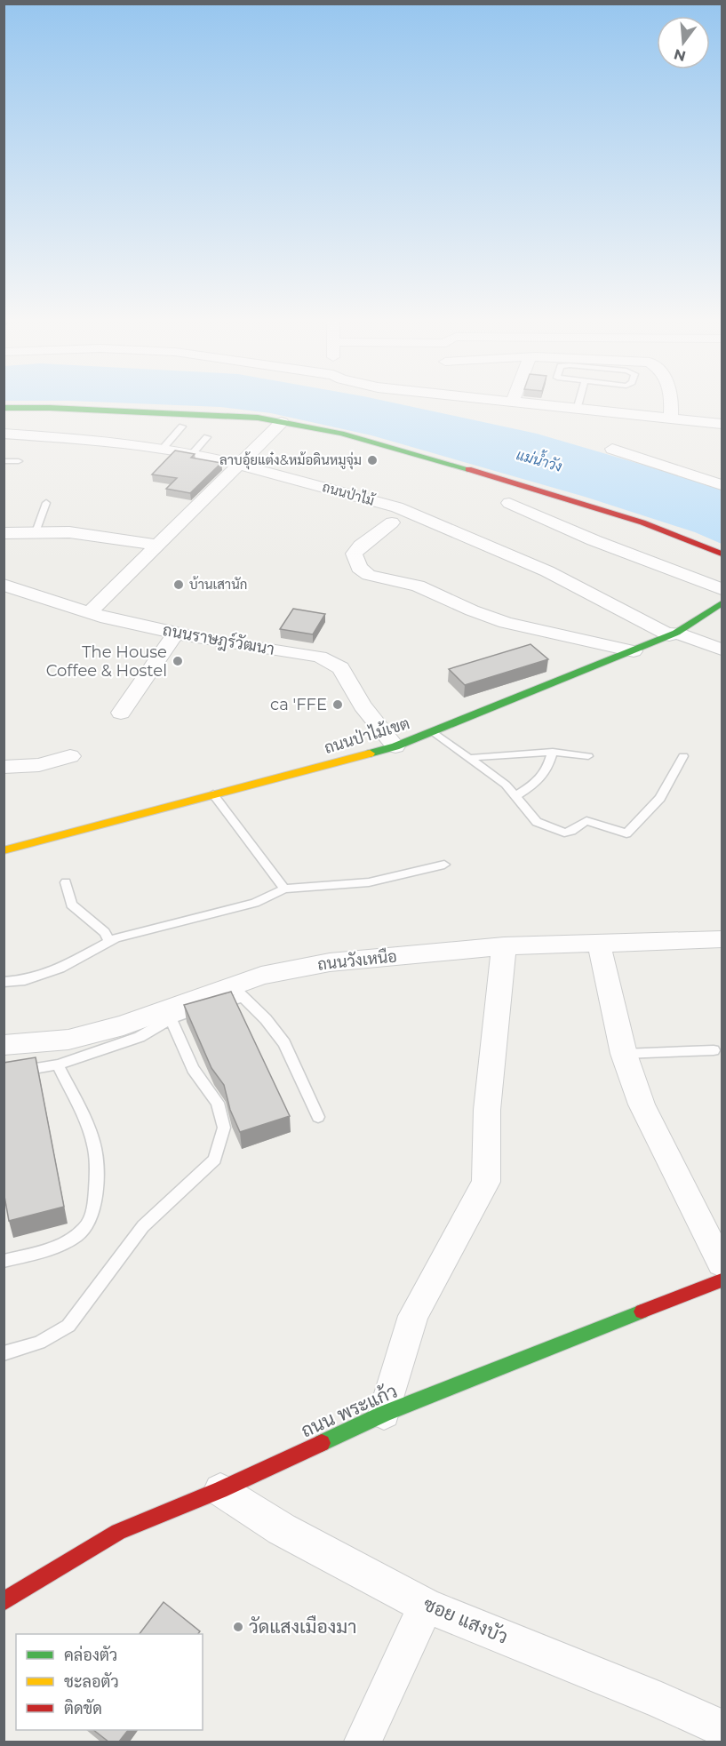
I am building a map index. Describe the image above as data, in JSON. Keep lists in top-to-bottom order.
{
  "streets": {
    "street": [
      "ถนนป่าไม้",
      "ถนนราษฎร์วัฒนา",
      "ถนนป่าไม้เขต",
      "ถนนวังเหนือ",
      "ถนน พระแก้ว",
      "ซอย แสงบัว"
    ]
  },
  "crossings": [
    ["ถนนป่าไม้", "ถนนป่าไม้เขต"],
    ["ถนนราษฎร์วัฒนา", "ถนนป่าไม้เขต"],
    ["ถนน พระแก้ว", "ซอย แสงบัว"]
  ],
  "water": ["แม่น้ำวัง"],
  "places": [
    "ลาบอุ้ยแต๋ง&หม้อดินหมูจุ่ม",
    "บ้านเสานัก",
    "The House Coffee & Hostel",
    "ca 'FFE",
    "วัดแสงเมืองมา"
  ],
  "legend": ["คล่องตัว", "ชะลอตัว", "ติดขัด"],
  "north": "bottom"
}
